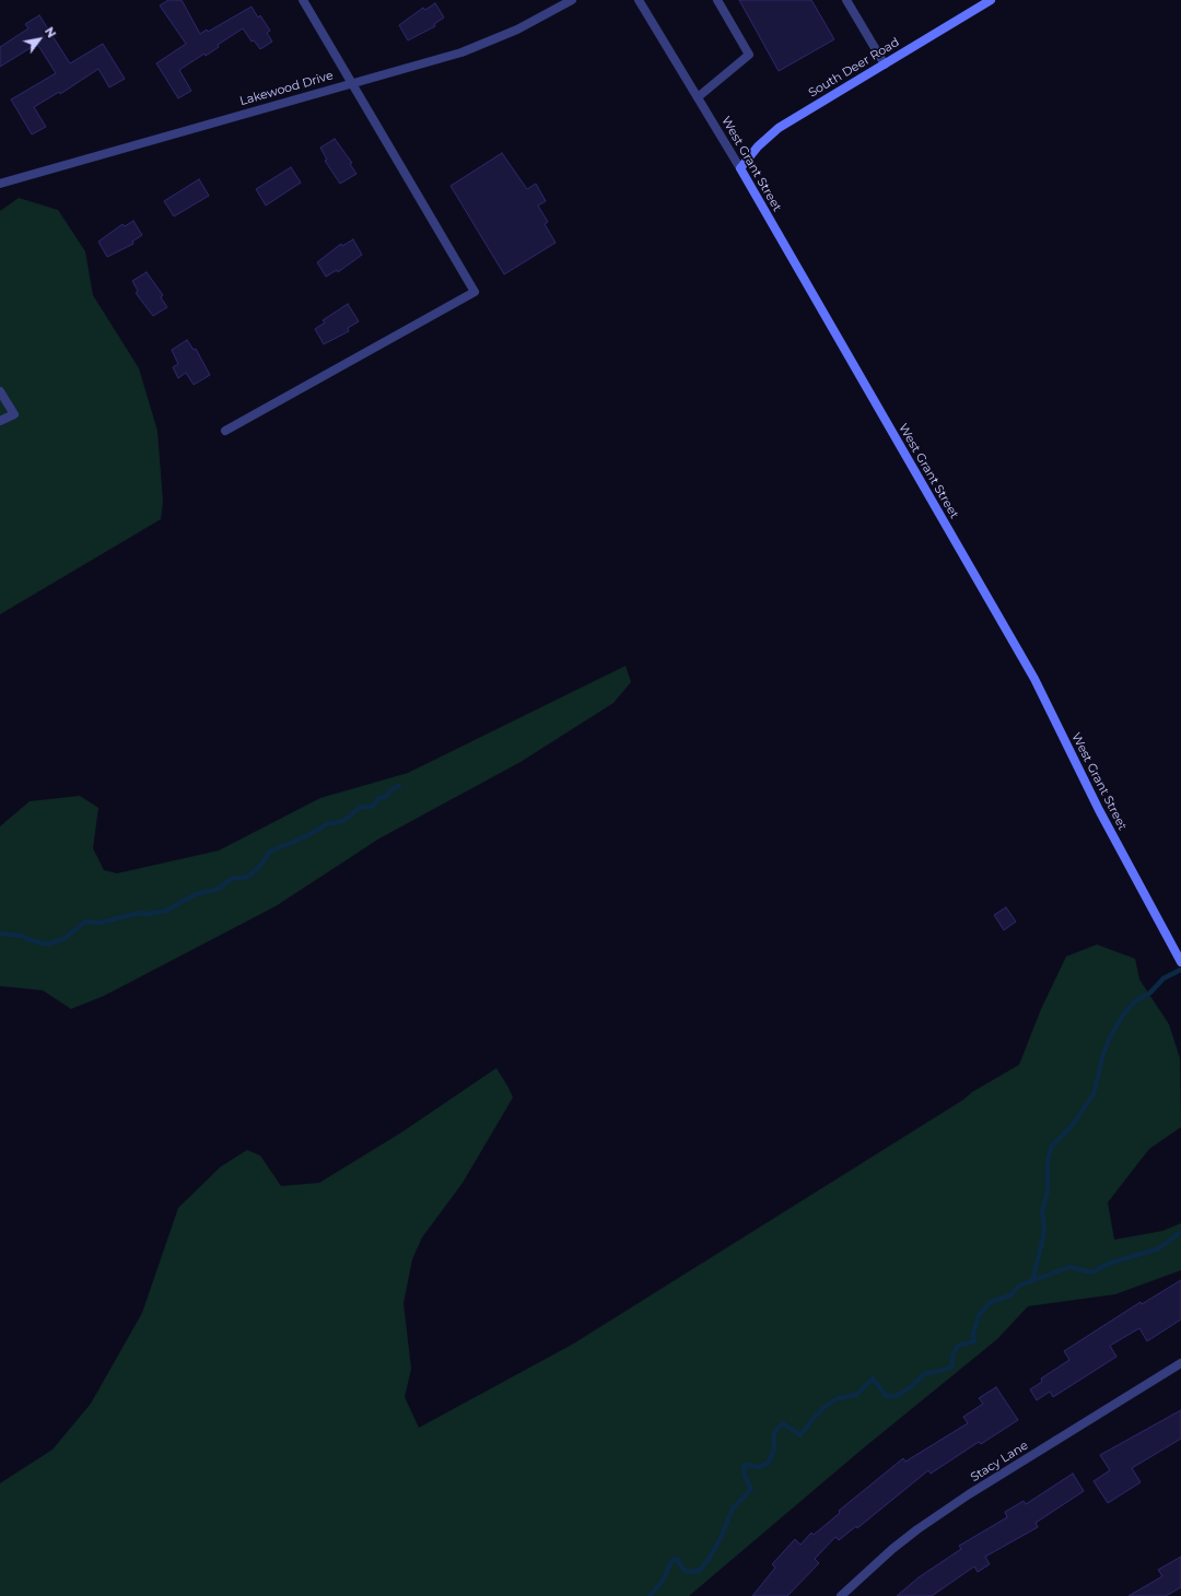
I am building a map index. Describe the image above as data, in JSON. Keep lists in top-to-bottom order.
{
  "streets": {
    "main road": ["South Deer Road", "West Grant Street"],
    "street": ["Lakewood Drive", "Stacy Lane"]
  },
  "crossings": [
    ["South Deer Road", "West Grant Street"]
  ],
  "north": "top right"
}
